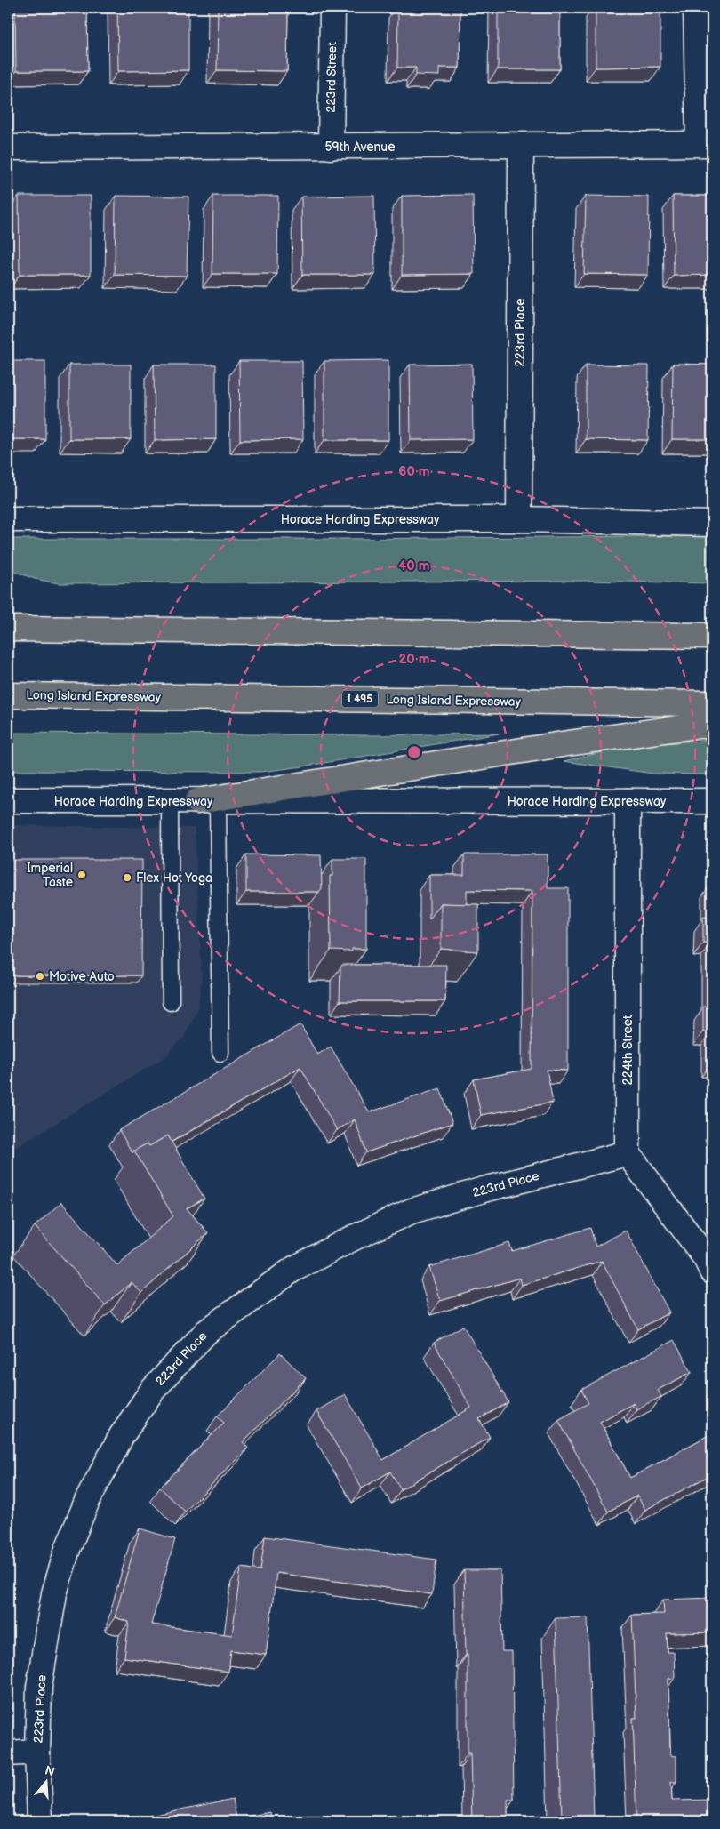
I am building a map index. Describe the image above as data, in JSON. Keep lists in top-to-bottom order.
{
  "streets": {
    "highway": ["Long Island Expressway", "I 495"],
    "street": [
      "223rd Street",
      "59th Avenue",
      "223rd Place",
      "Horace Harding Expressway",
      "224th Street"
    ]
  },
  "crossings": [
    ["223rd Street", "59th Avenue"],
    ["59th Avenue", "223rd Place"],
    ["223rd Place", "Horace Harding Expressway"],
    ["223rd Place", "224th Street"],
    ["Horace Harding Expressway", "224th Street"]
  ],
  "places": ["Imperial Taste", "Flex Hot Yoga", "Motive Auto"],
  "north": "top",
  "rings": ["60 m", "40 m", "20 m"]
}
